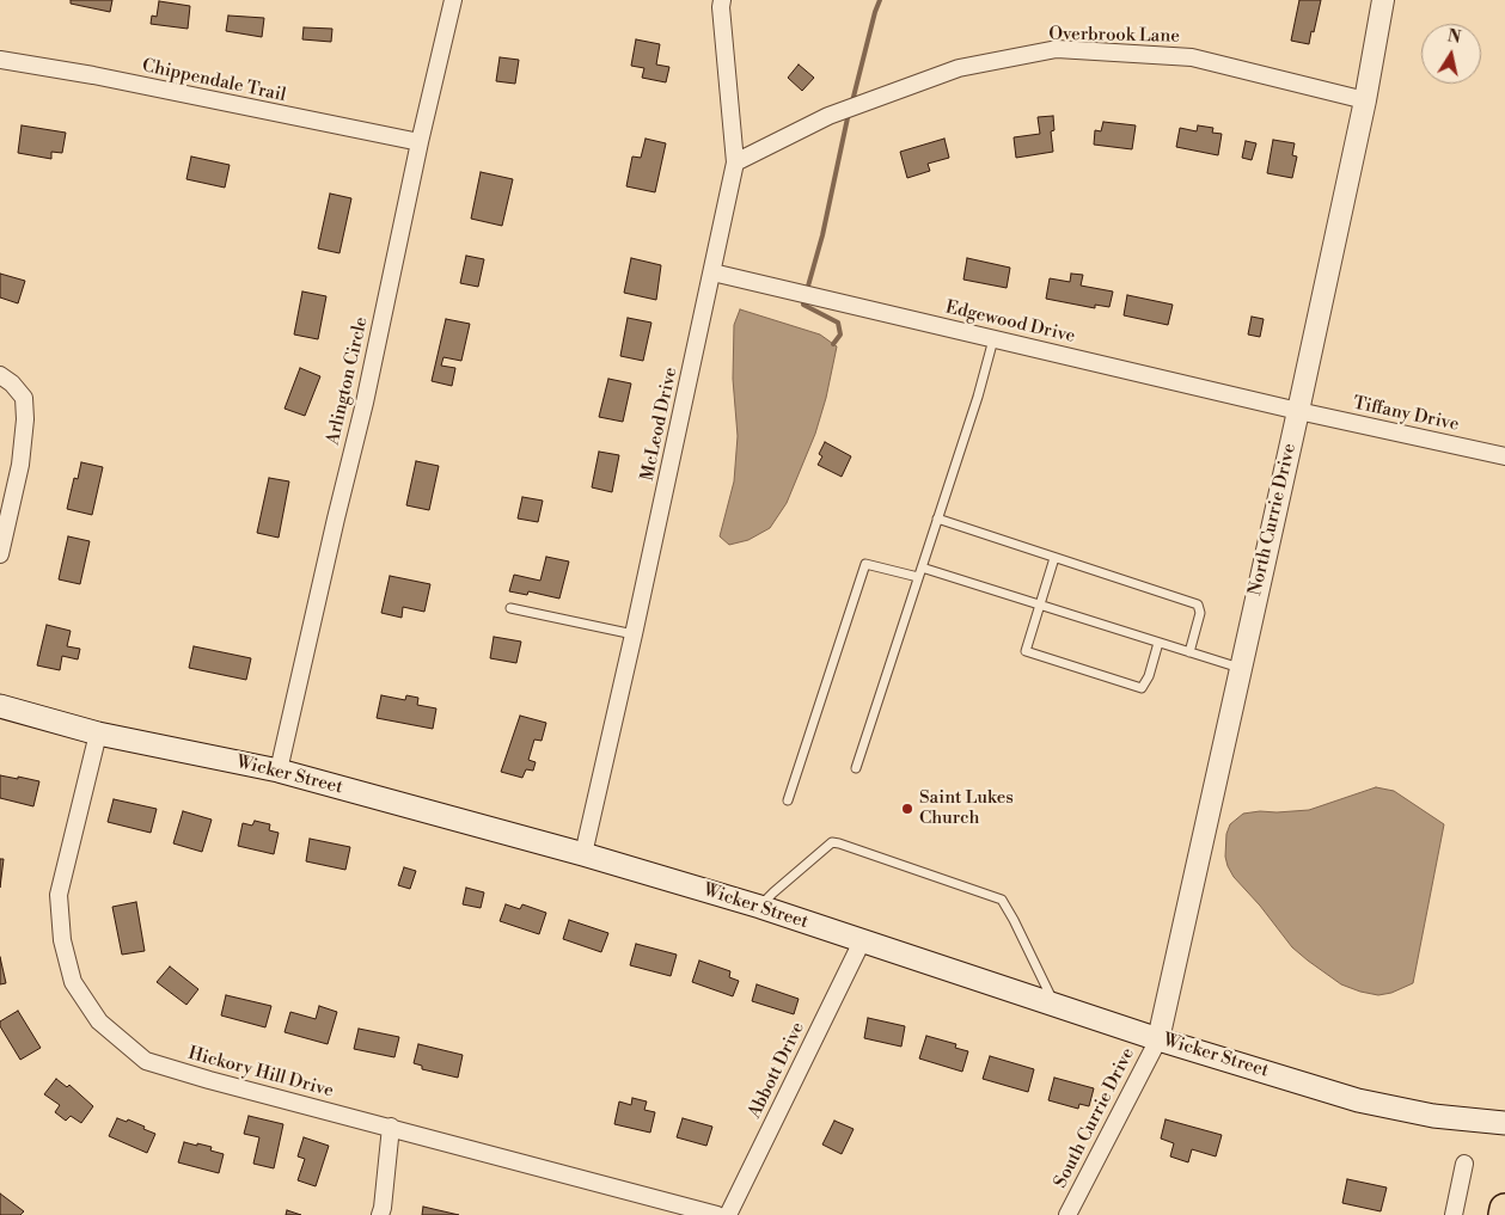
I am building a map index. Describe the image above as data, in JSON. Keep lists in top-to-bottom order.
{
  "streets": {
    "main road": ["Wicker Street"],
    "street": [
      "Overbrook Lane",
      "Chippendale Trail",
      "Edgewood Drive",
      "Arlington Circle",
      "Tiffany Drive",
      "McLeod Drive",
      "North Currie Drive",
      "Abbott Drive",
      "Hickory Hill Drive",
      "South Currie Drive"
    ]
  },
  "crossings": [
    ["Overbrook Lane", "McLeod Drive"],
    ["Overbrook Lane", "North Currie Drive"],
    ["Chippendale Trail", "Arlington Circle"],
    ["Edgewood Drive", "Tiffany Drive"],
    ["Edgewood Drive", "McLeod Drive"],
    ["Edgewood Drive", "North Currie Drive"],
    ["Arlington Circle", "Wicker Street"],
    ["Tiffany Drive", "North Currie Drive"],
    ["McLeod Drive", "Wicker Street"],
    ["North Currie Drive", "Wicker Street"],
    ["North Currie Drive", "South Currie Drive"],
    ["Wicker Street", "Abbott Drive"],
    ["Wicker Street", "Hickory Hill Drive"],
    ["Wicker Street", "South Currie Drive"]
  ],
  "places": ["Saint Lukes Church"],
  "north": "top"
}
